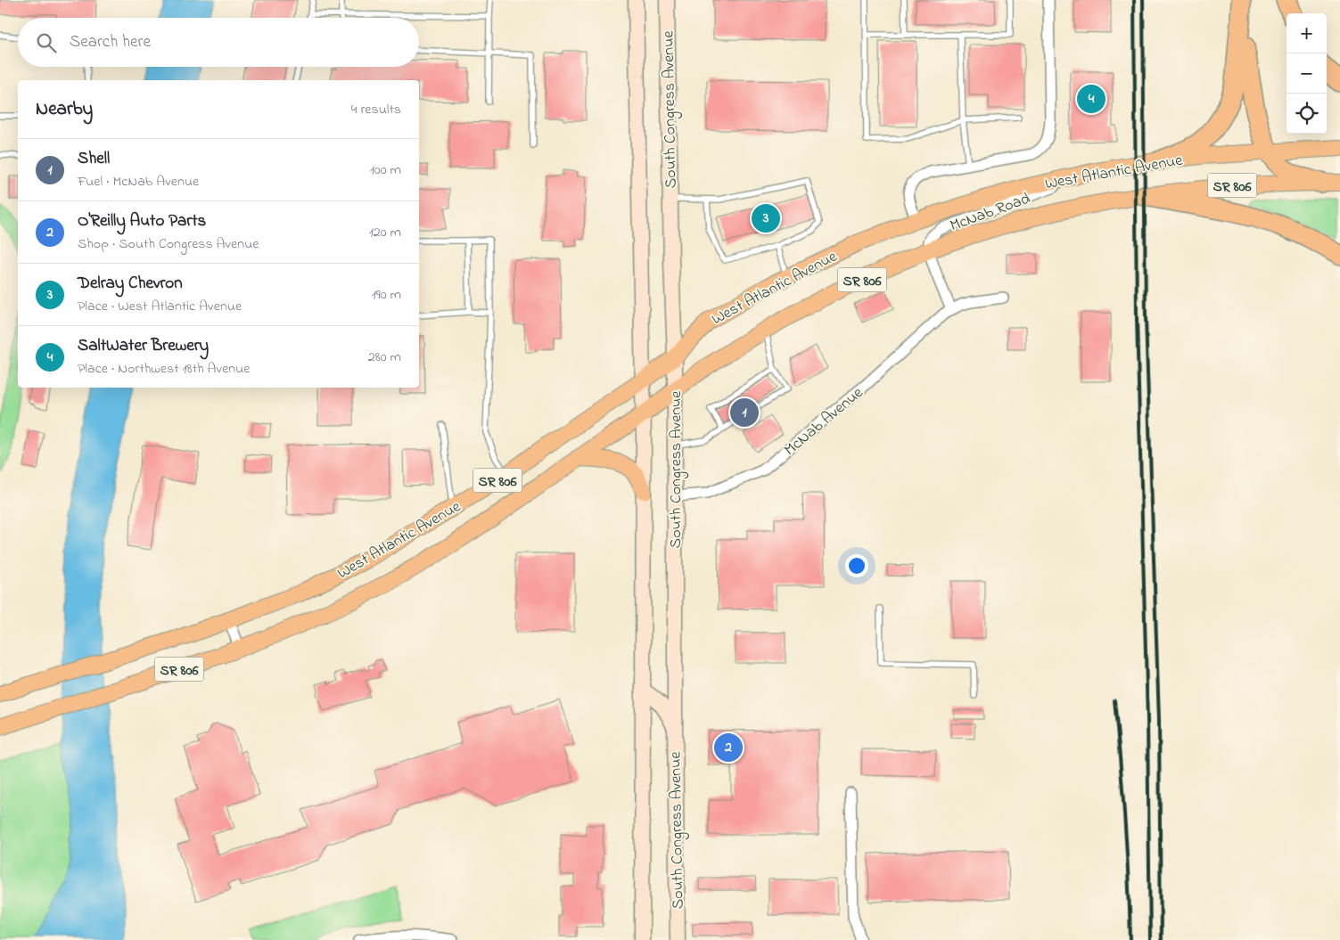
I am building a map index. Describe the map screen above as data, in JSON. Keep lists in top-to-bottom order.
{
  "streets": {
    "main road": ["South Congress Avenue", "West Atlantic Avenue", "SR 806"],
    "street": ["McNab Road", "McNab Avenue"]
  },
  "crossings": [
    ["South Congress Avenue", "West Atlantic Avenue"],
    ["South Congress Avenue", "McNab Avenue"],
    ["West Atlantic Avenue", "McNab Road"]
  ],
  "page": {
    "map_buttons": ["+", "−"],
    "search": "Search here",
    "heading": ["Nearby", "4 results"],
    "pins": [
      "4",
      "3",
      "1",
      "2"
    ],
    "list": [
      {
        "mark": "1",
        "name": "Shell",
        "note": "Fuel · McNab Avenue",
        "value": "100 m"
      },
      {
        "mark": "2",
        "name": "O'Reilly Auto Parts",
        "note": "Shop · South Congress Avenue",
        "value": "120 m"
      },
      {
        "mark": "3",
        "name": "Delray Chevron",
        "note": "Place · West Atlantic Avenue",
        "value": "190 m"
      },
      {
        "mark": "4",
        "name": "SaltWater Brewery",
        "note": "Place · Northwest 18th Avenue",
        "value": "280 m"
      }
    ]
  }
}
